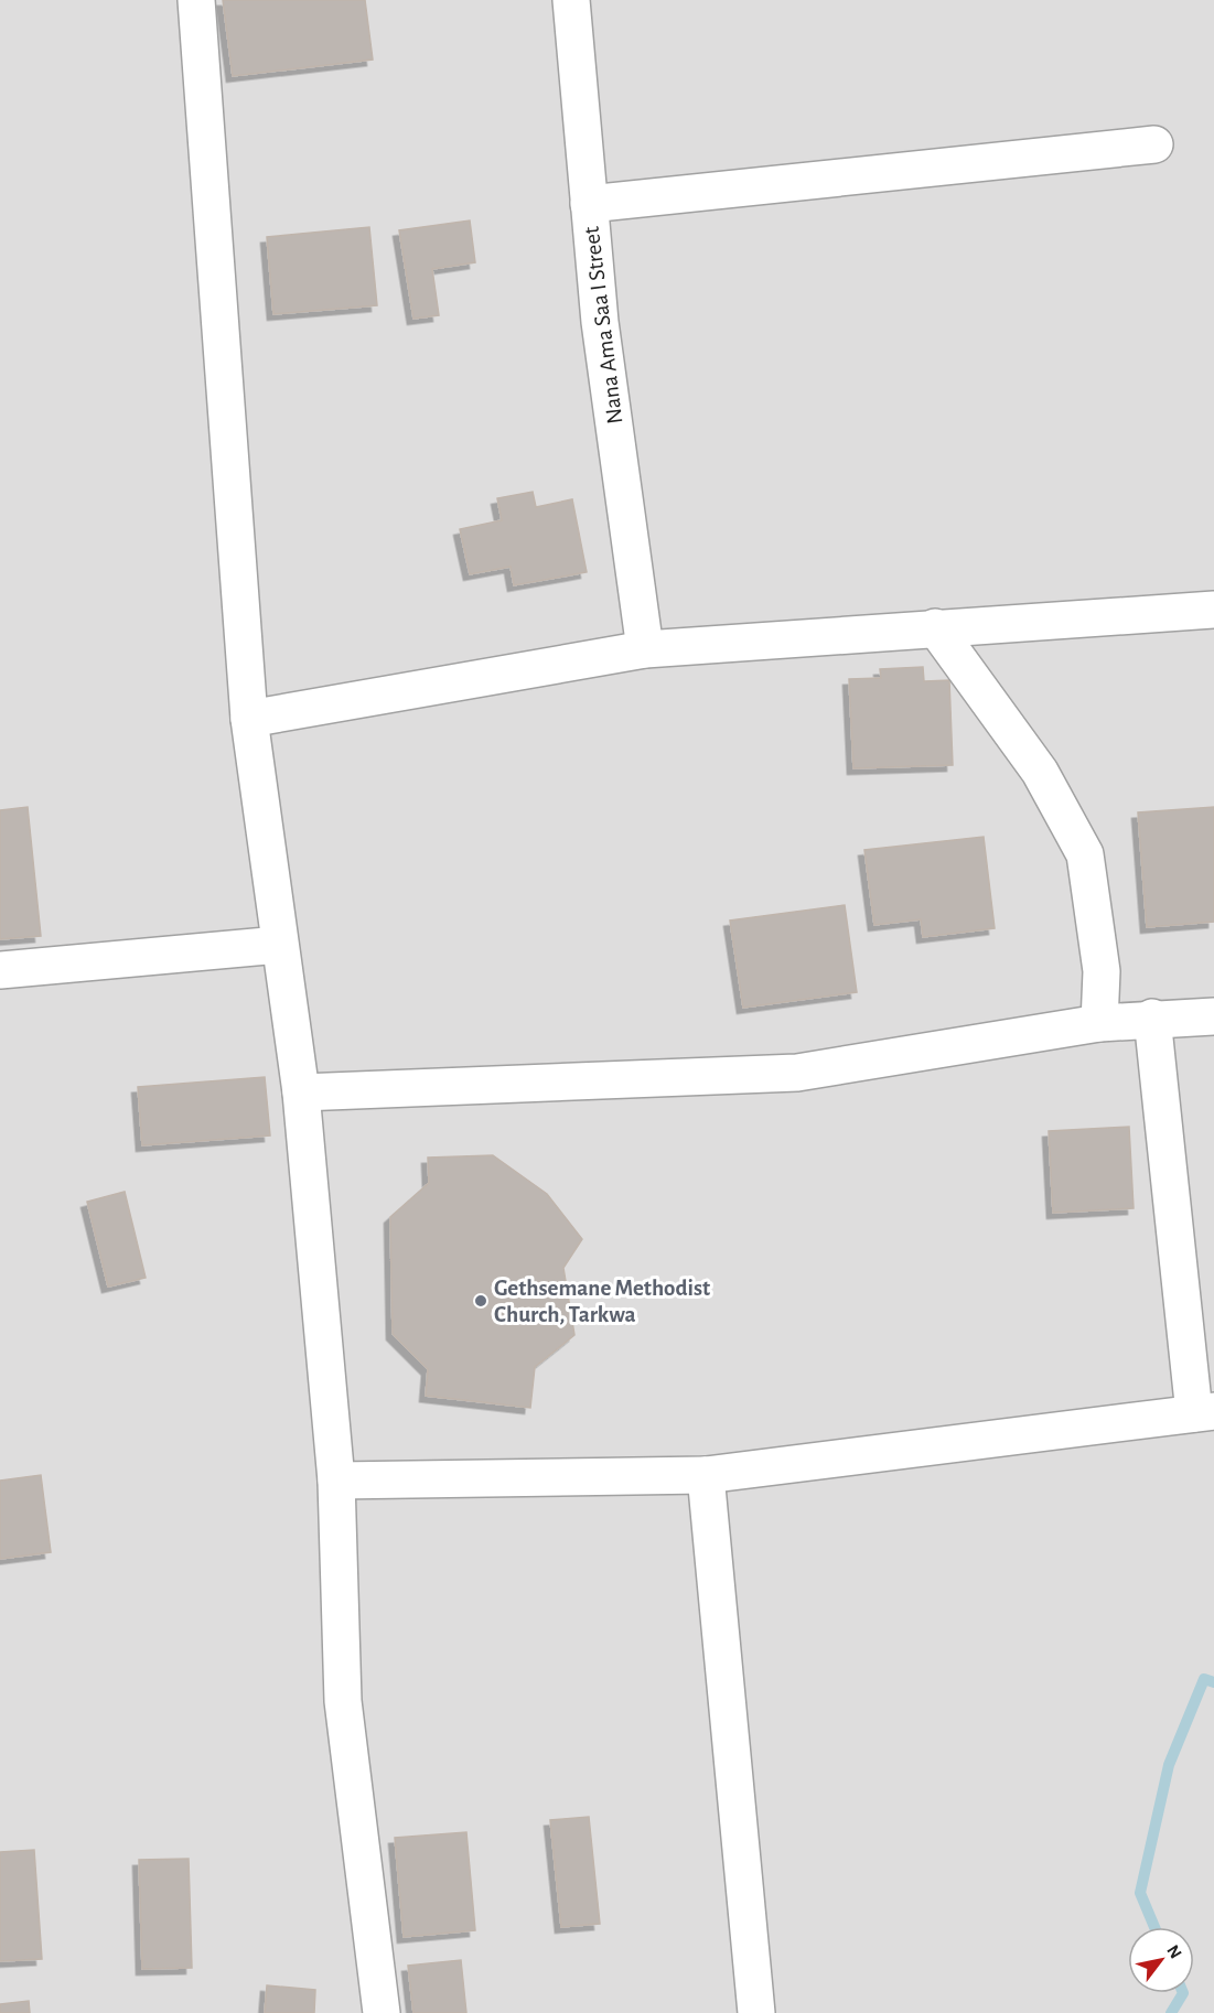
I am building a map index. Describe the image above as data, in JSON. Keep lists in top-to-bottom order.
{
  "streets": {
    "street": ["Nana Ama Saa I Street"]
  },
  "places": ["Gethsemane Methodist Church, Tarkwa"],
  "north": "top right"
}
